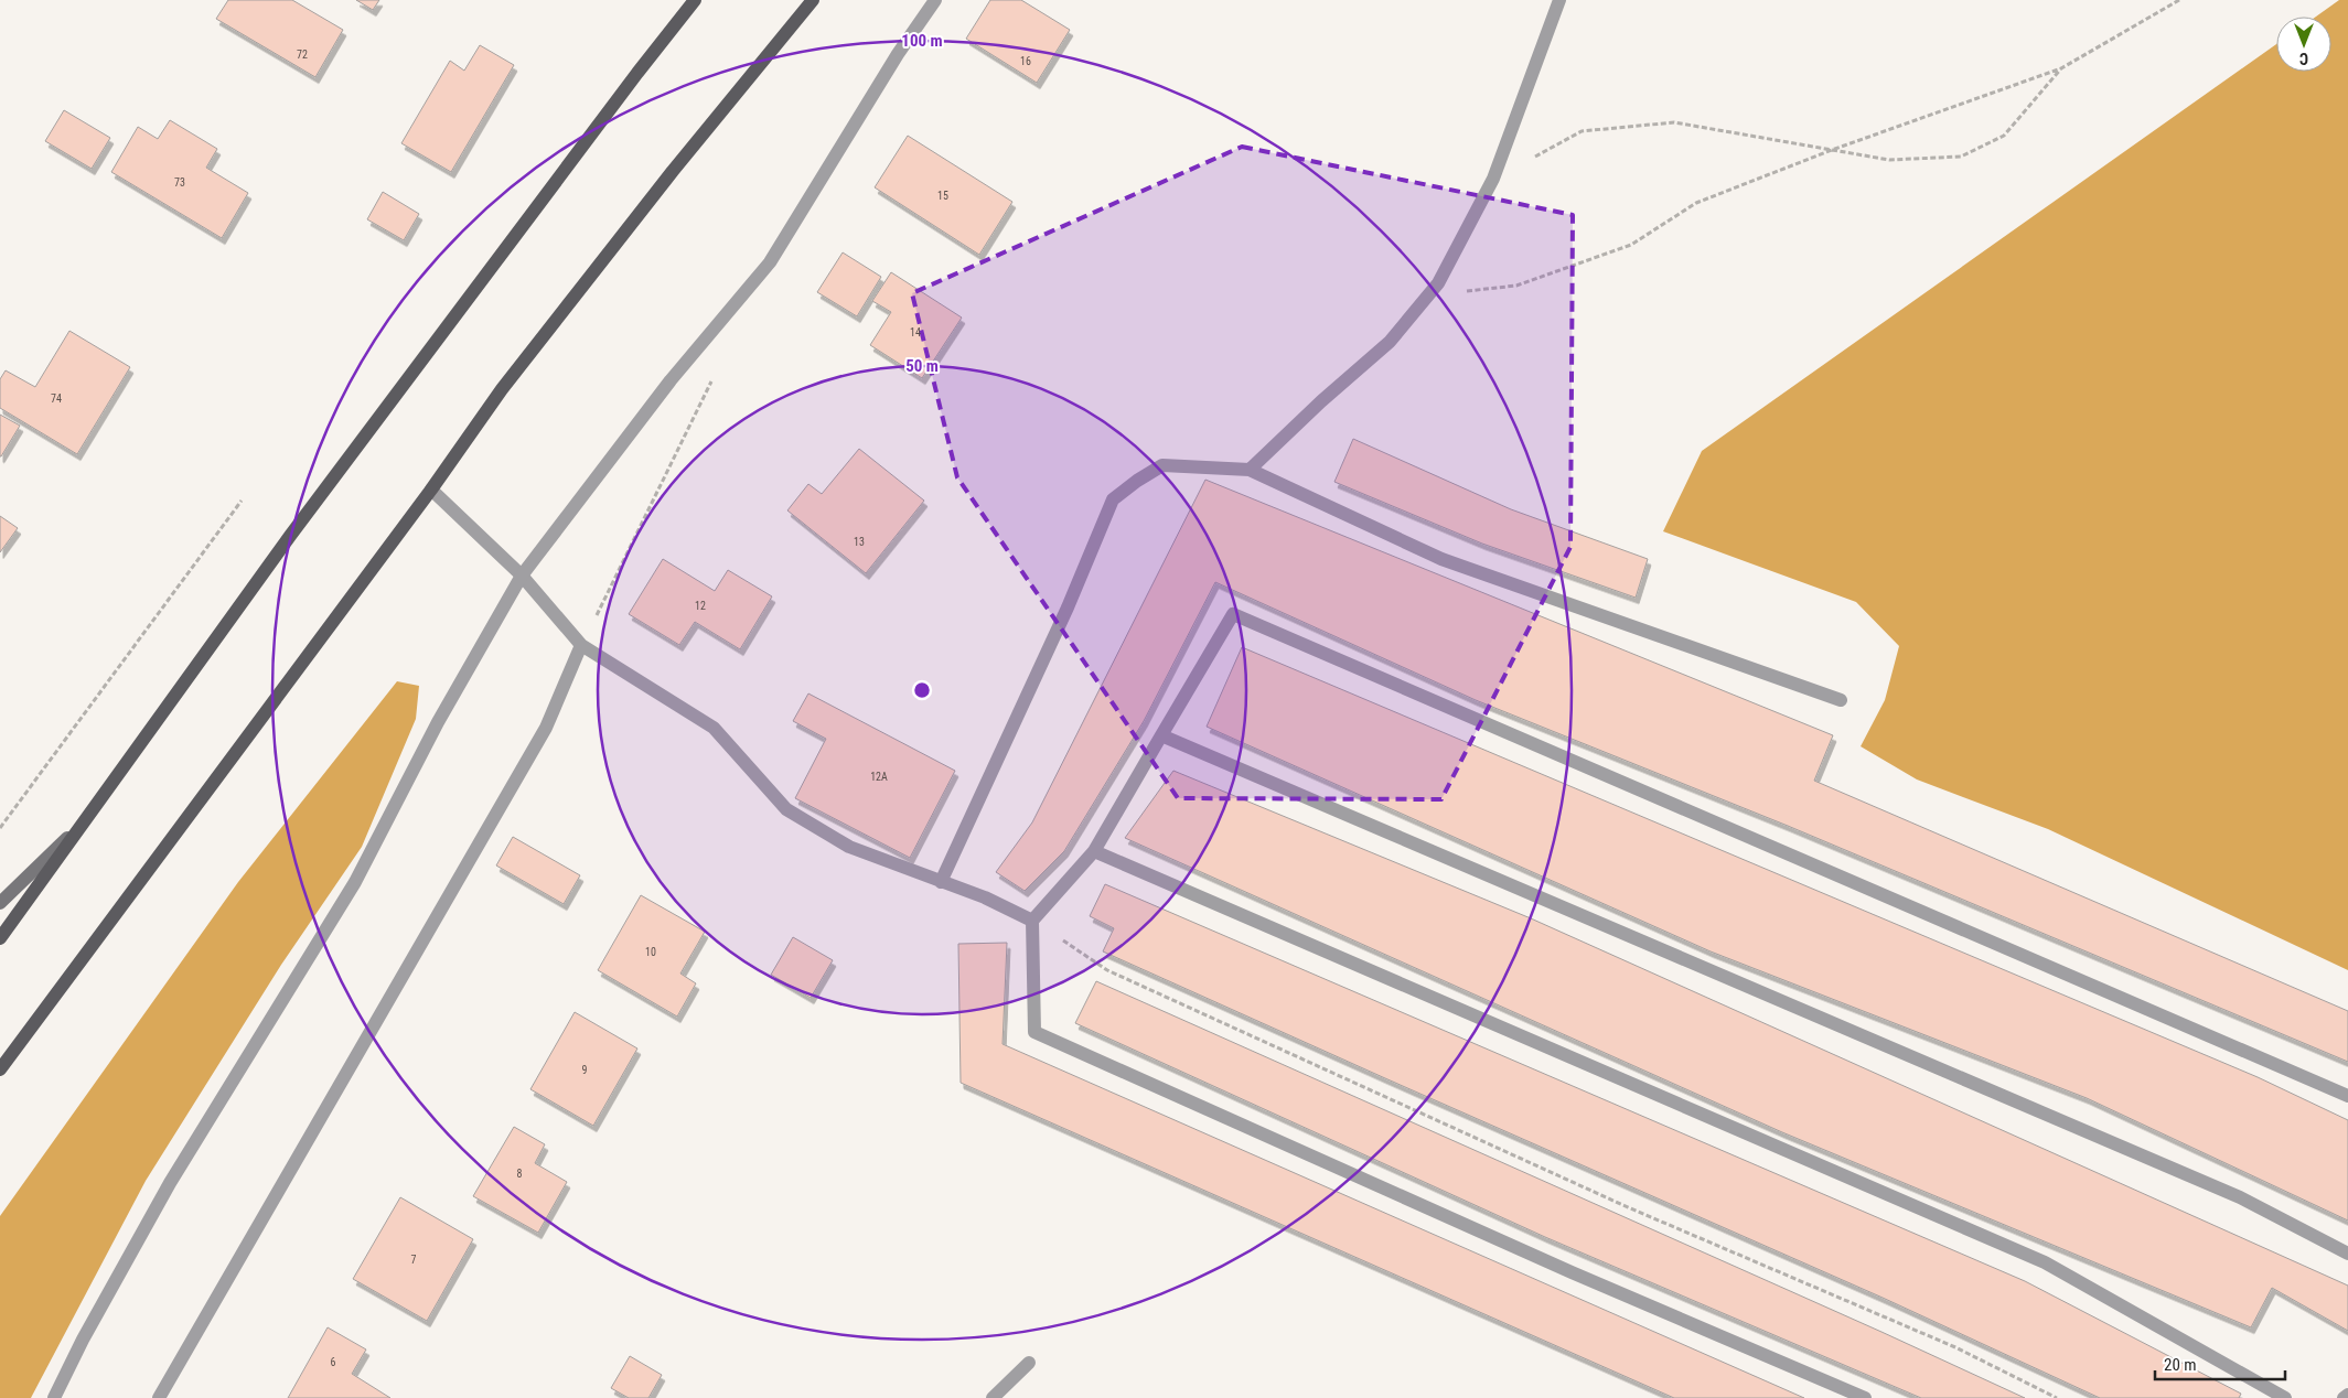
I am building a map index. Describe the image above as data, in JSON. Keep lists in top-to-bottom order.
{
  "house_numbers": [
    "72",
    "16",
    "73",
    "15",
    "14",
    "74",
    "13",
    "12",
    "12А",
    "10",
    "9",
    "8",
    "7",
    "6"
  ],
  "scale_bar": "20 m",
  "north": "bottom",
  "rings": ["100 m", "50 m"]
}
